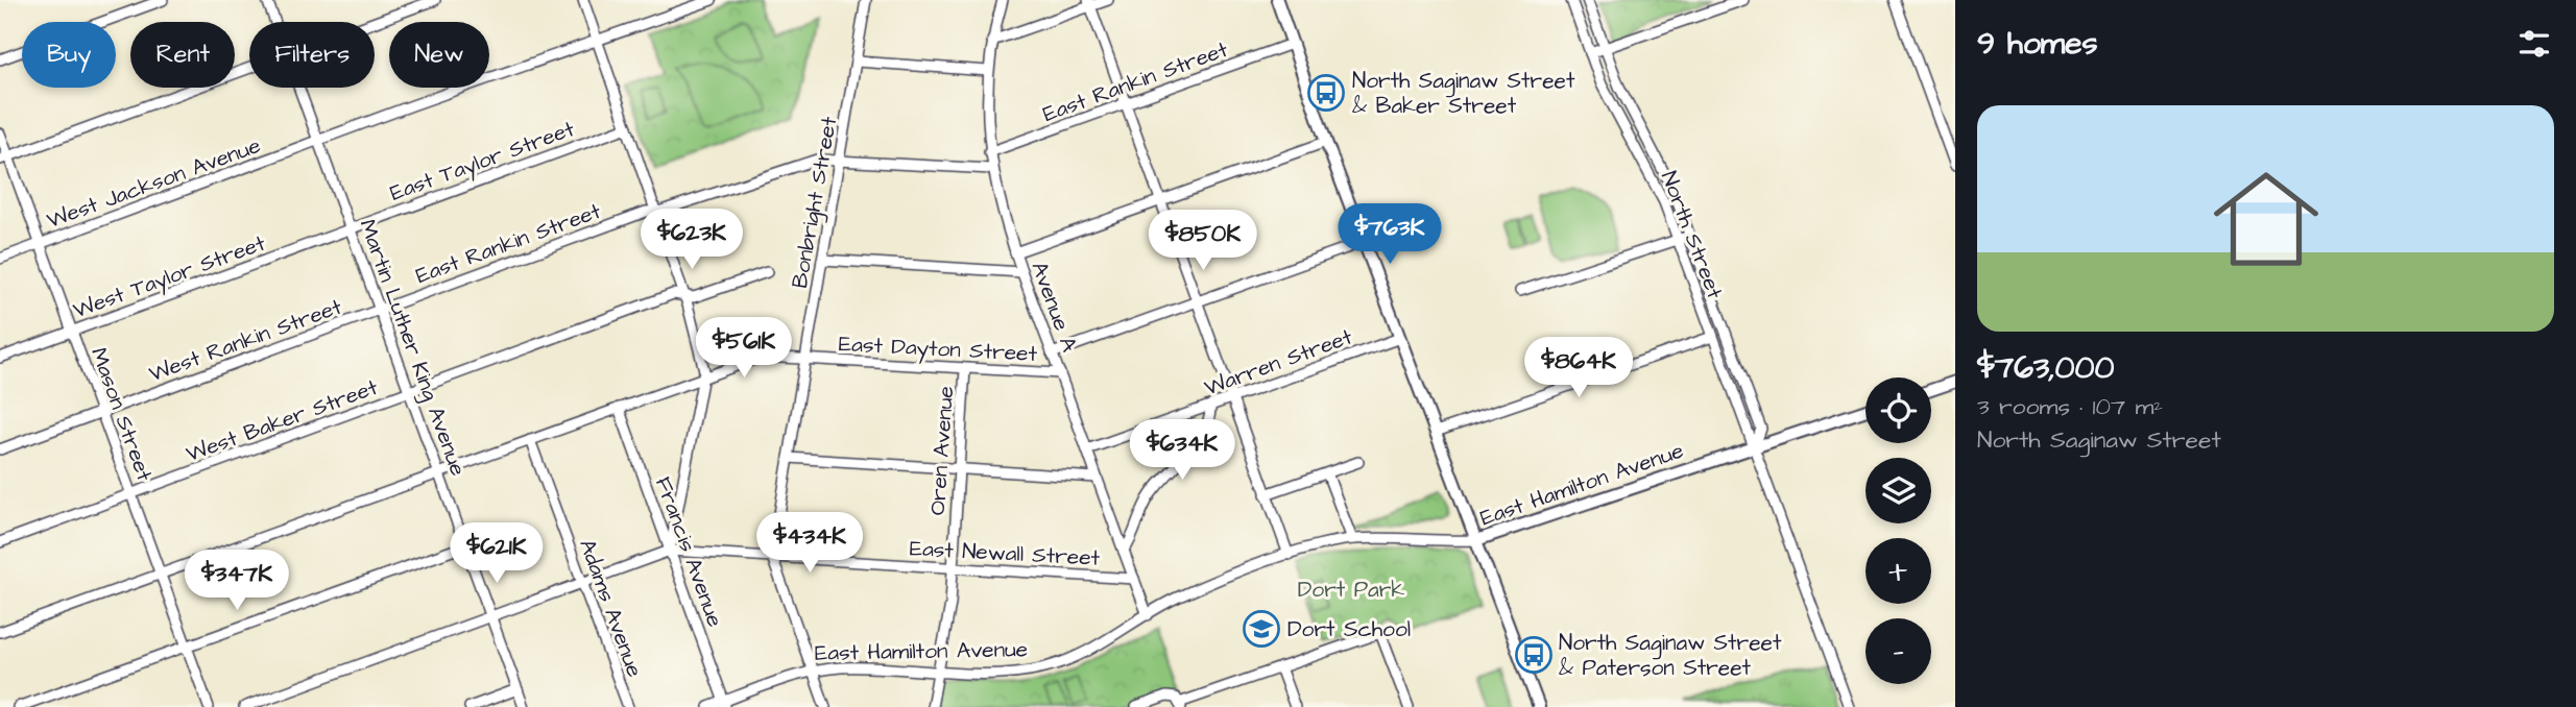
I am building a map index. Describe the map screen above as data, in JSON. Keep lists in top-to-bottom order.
{
  "streets": {
    "main road": ["East Hamilton Avenue"],
    "street": [
      "East Rankin Street",
      "East Taylor Street",
      "West Jackson Avenue",
      "Bonbright Street",
      "North Street",
      "West Taylor Street",
      "Avenue A",
      "West Rankin Street",
      "Martin Luther King Avenue",
      "East Dayton Street",
      "Warren Street",
      "Mason Street",
      "West Baker Street",
      "Oren Avenue",
      "Francis Avenue",
      "East Newall Street",
      "Adams Avenue"
    ]
  },
  "crossings": [
    ["East Rankin Street", "Bonbright Street"],
    ["East Rankin Street", "Avenue A"],
    ["East Rankin Street", "West Rankin Street"],
    ["East Rankin Street", "Martin Luther King Avenue"],
    ["East Taylor Street", "West Taylor Street"],
    ["East Taylor Street", "Martin Luther King Avenue"],
    ["West Jackson Avenue", "Martin Luther King Avenue"],
    ["West Jackson Avenue", "Mason Street"],
    ["Bonbright Street", "East Dayton Street"],
    ["Bonbright Street", "East Hamilton Avenue"],
    ["Bonbright Street", "East Newall Street"],
    ["North Street", "East Hamilton Avenue"],
    ["West Taylor Street", "Martin Luther King Avenue"],
    ["West Taylor Street", "Mason Street"],
    ["Avenue A", "East Dayton Street"],
    ["Avenue A", "Warren Street"],
    ["Avenue A", "East Hamilton Avenue"],
    ["Avenue A", "East Newall Street"],
    ["West Rankin Street", "Martin Luther King Avenue"],
    ["West Rankin Street", "Mason Street"],
    ["Martin Luther King Avenue", "East Dayton Street"],
    ["Martin Luther King Avenue", "West Baker Street"],
    ["Martin Luther King Avenue", "East Newall Street"],
    ["East Dayton Street", "Mason Street"],
    ["East Dayton Street", "Oren Avenue"],
    ["East Dayton Street", "Francis Avenue"],
    ["East Dayton Street", "Adams Avenue"],
    ["Mason Street", "West Baker Street"],
    ["Oren Avenue", "East Hamilton Avenue"],
    ["Oren Avenue", "East Newall Street"],
    ["East Hamilton Avenue", "Francis Avenue"],
    ["Francis Avenue", "East Newall Street"],
    ["East Newall Street", "Adams Avenue"]
  ],
  "parks": ["Dort Park"],
  "places": {
    "bus stop": ["North Saginaw Street & Baker Street", "North Saginaw Street & Paterson Street"],
    "school or university": ["Dort School"]
  },
  "page": {
    "heading": "9 homes",
    "chip": [
      "Buy",
      "Rent",
      "Filters",
      "New"
    ],
    "list": [
      {
        "name": "$763,000",
        "note": "3 rooms · 107 m² · North Saginaw Street"
      }
    ],
    "price": [
      "$763K",
      "$623K",
      "$850K",
      "$561K",
      "$864K",
      "$634K",
      "$434K",
      "$621K",
      "$347K"
    ],
    "map_buttons": ["+", "−"]
  }
}
